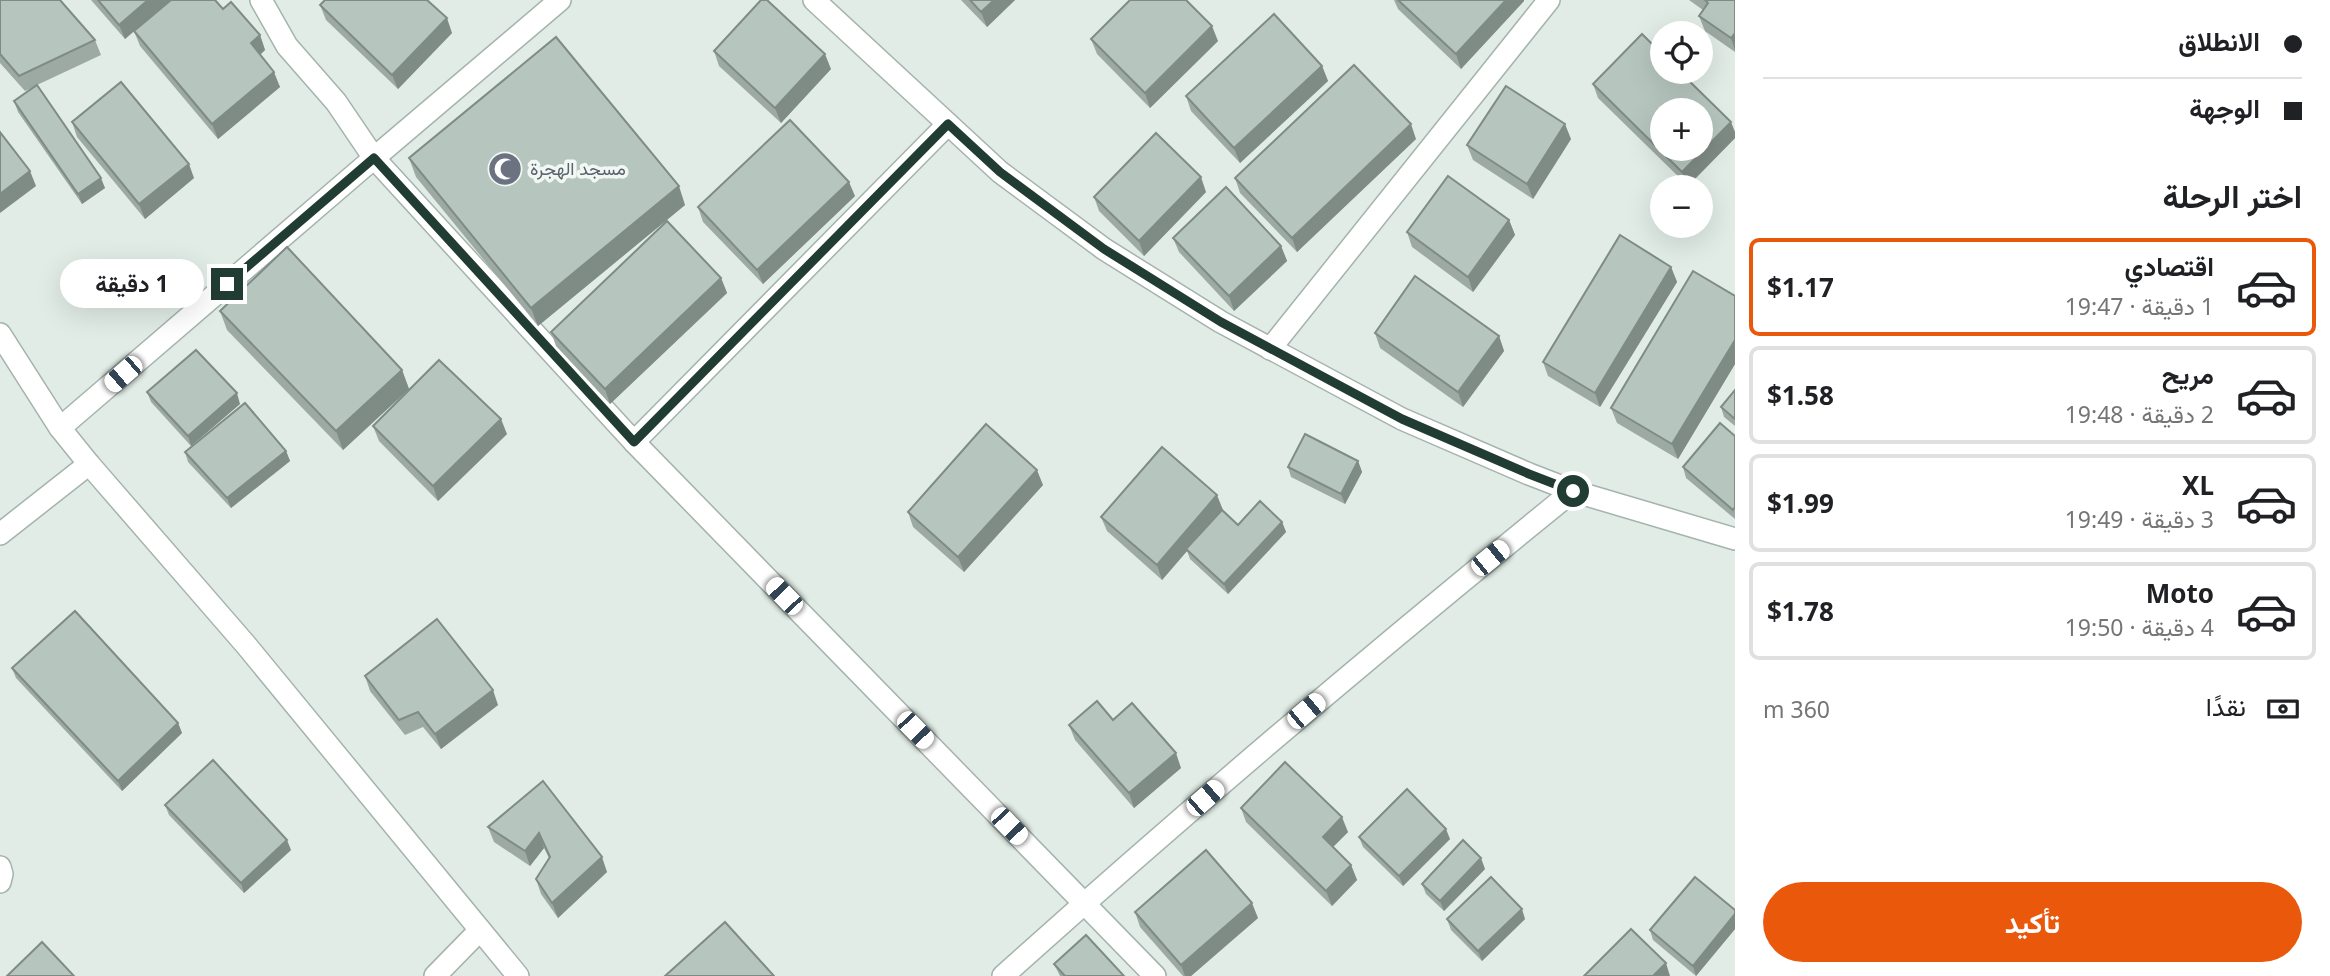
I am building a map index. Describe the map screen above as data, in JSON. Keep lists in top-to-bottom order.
{
  "places": {
    "mosque": ["مسجد الهجرة"]
  },
  "page": {
    "banner": ["الانطلاق", "الوجهة"],
    "map_buttons": ["+", "−"],
    "heading": "اختر الرحلة",
    "list": [
      {
        "name": "اقتصادي",
        "note": "1 دقيقة · 19:47",
        "value": "$1.17"
      },
      {
        "name": "مريح",
        "note": "2 دقيقة · 19:48",
        "value": "$1.58"
      },
      {
        "name": "XL",
        "note": "3 دقيقة · 19:49",
        "value": "$1.99"
      },
      {
        "name": "Moto",
        "note": "4 دقيقة · 19:50",
        "value": "$1.78"
      }
    ],
    "bubble": "1 دقيقة",
    "pay": ["نقدًا", "360 m"],
    "buttons": "تأكيد"
  }
}
